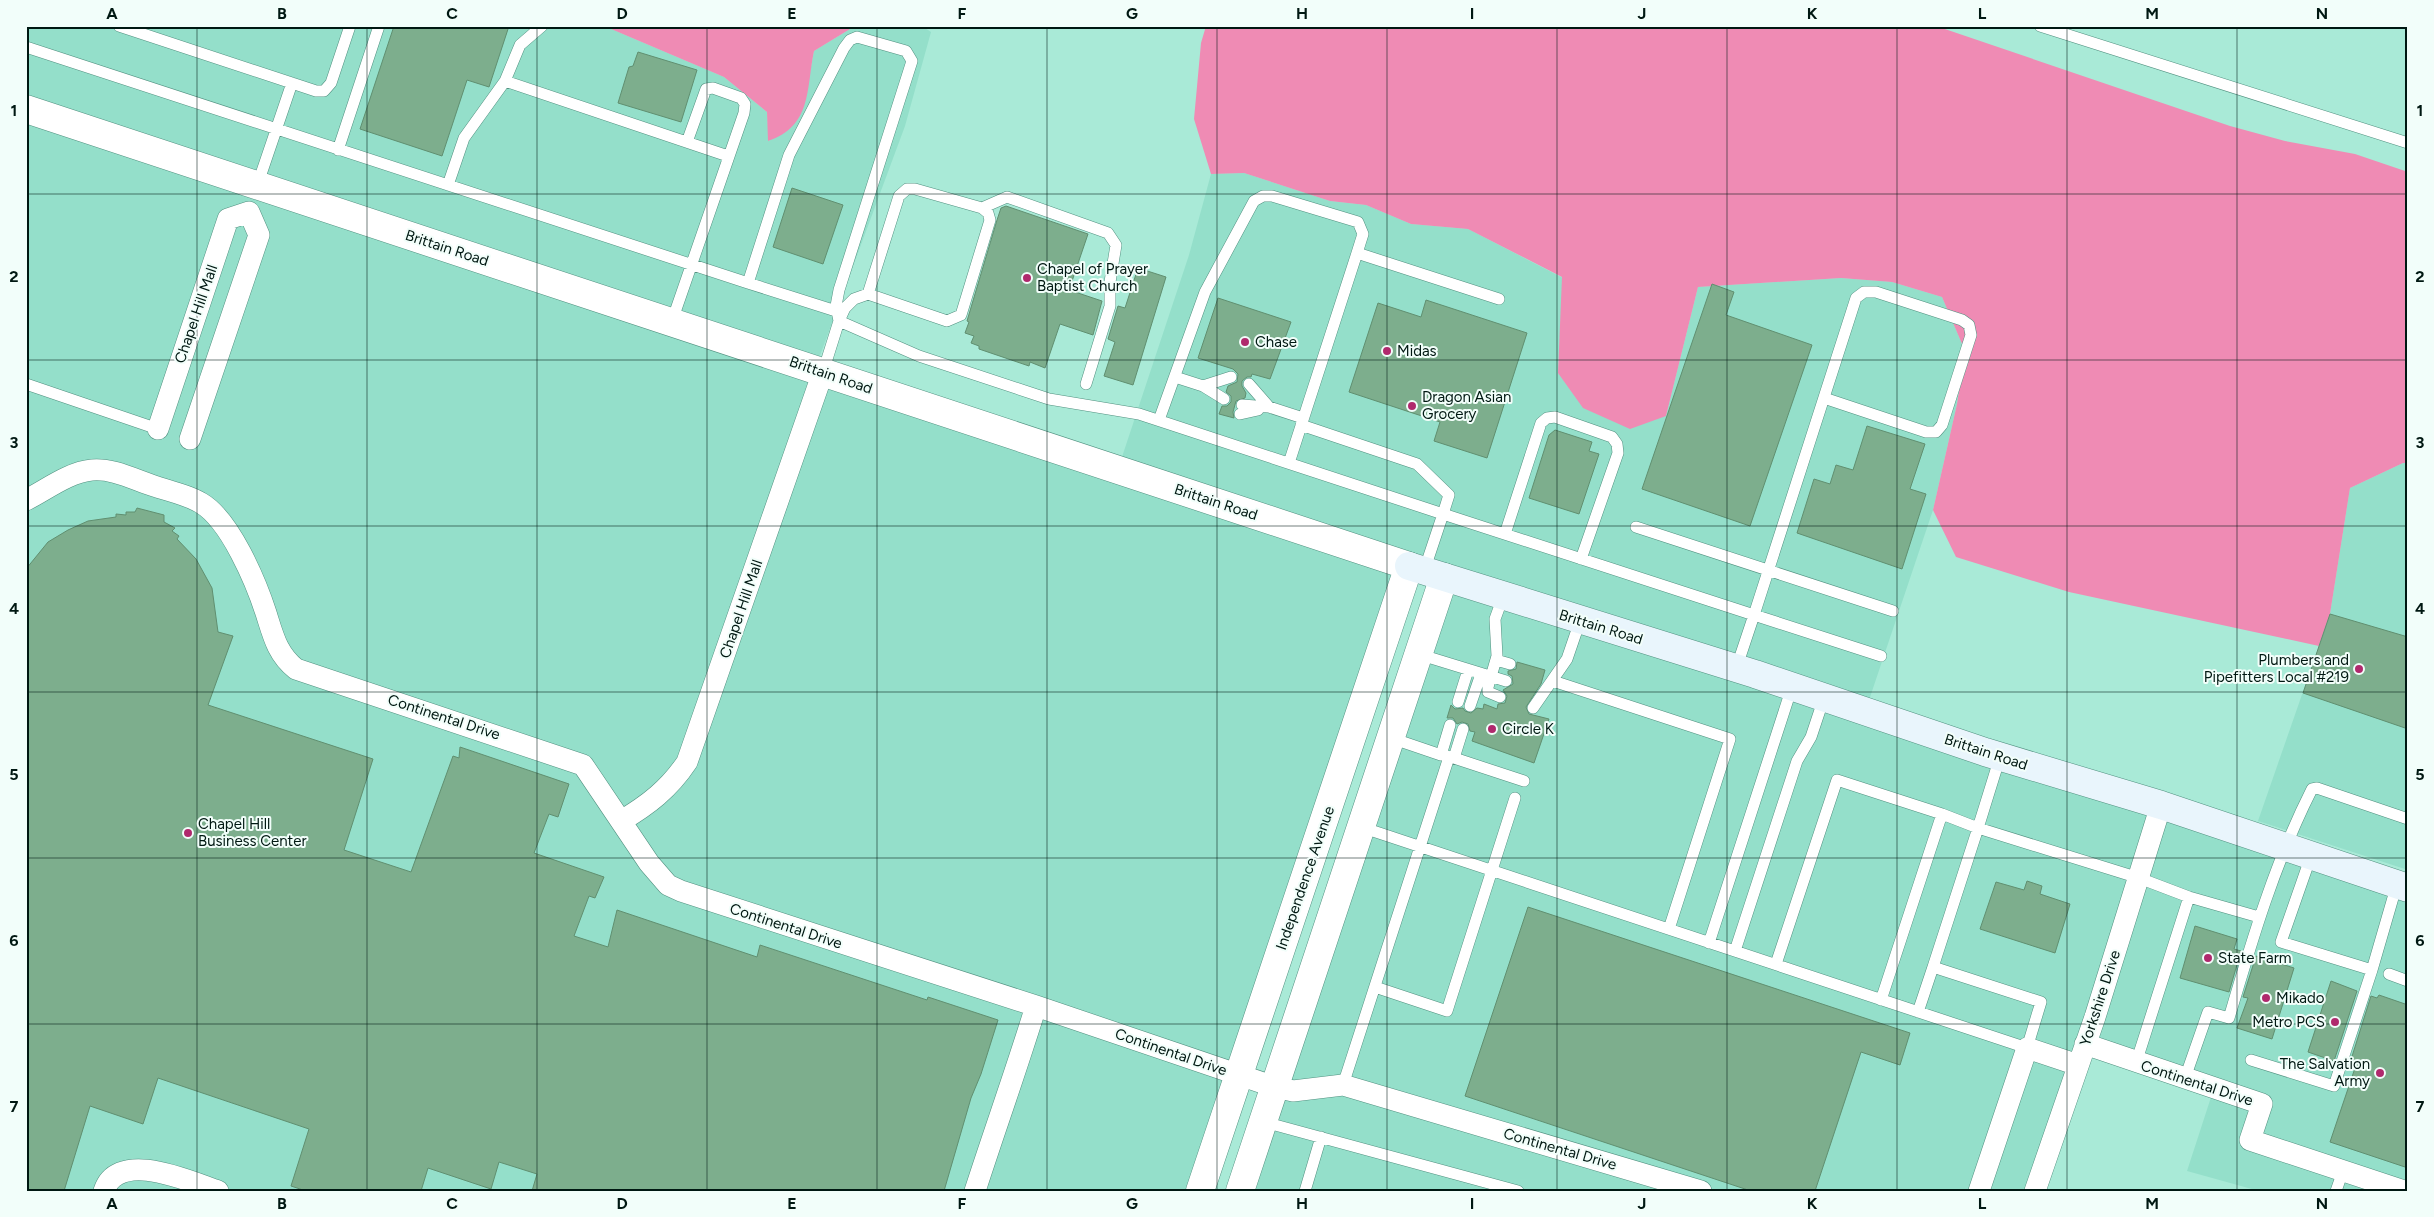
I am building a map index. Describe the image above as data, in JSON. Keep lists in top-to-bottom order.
{
  "streets": {
    "main road": ["Brittain Road"],
    "street": [
      "Chapel Hill Mall",
      "Continental Drive",
      "Independence Avenue",
      "Yorkshire Drive"
    ]
  },
  "crossings": [
    ["Brittain Road", "Chapel Hill Mall"],
    ["Brittain Road", "Independence Avenue"],
    ["Brittain Road", "Yorkshire Drive"],
    ["Chapel Hill Mall", "Continental Drive"],
    ["Continental Drive", "Independence Avenue"],
    ["Continental Drive", "Yorkshire Drive"]
  ],
  "places": [
    "Chapel of Prayer Baptist Church",
    "Chase",
    "Midas",
    "Dragon Asian Grocery",
    "Plumbers and Pipefitters Local #219",
    "Circle K",
    "Chapel Hill Business Center",
    "State Farm",
    "Mikado",
    "Metro PCS",
    "The Salvation Army"
  ],
  "grid": {
    "columns": [
      "A",
      "B",
      "C",
      "D",
      "E",
      "F",
      "G",
      "H",
      "I",
      "J",
      "K",
      "L",
      "M",
      "N"
    ],
    "rows": [
      "1",
      "2",
      "3",
      "4",
      "5",
      "6",
      "7"
    ]
  }
}
